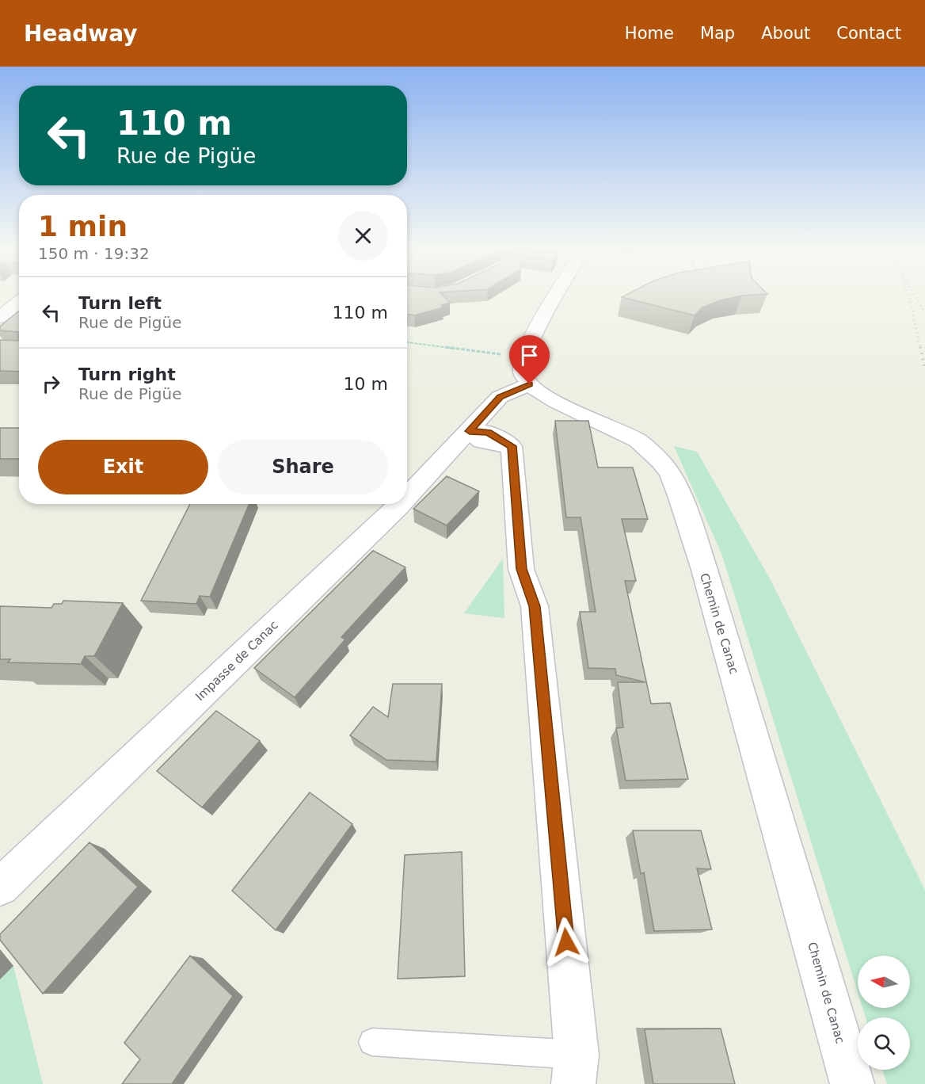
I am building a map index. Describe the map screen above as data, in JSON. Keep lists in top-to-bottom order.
{
  "streets": {
    "street": ["Chemin de Canac", "Impasse de Canac"]
  },
  "crossings": [
    ["Chemin de Canac", "Impasse de Canac"]
  ],
  "north": "left",
  "page": {
    "header": "Headway",
    "nav": [
      "Home",
      "Map",
      "About",
      "Contact"
    ],
    "turn": ["110 m", "Rue de Pigüe"],
    "heading": ["1 min", "150 m · 19:32"],
    "list": [
      {
        "name": "Turn left",
        "note": "Rue de Pigüe",
        "value": "110 m"
      },
      {
        "name": "Turn right",
        "note": "Rue de Pigüe",
        "value": "10 m"
      }
    ],
    "buttons": ["Exit", "Share"]
  }
}
